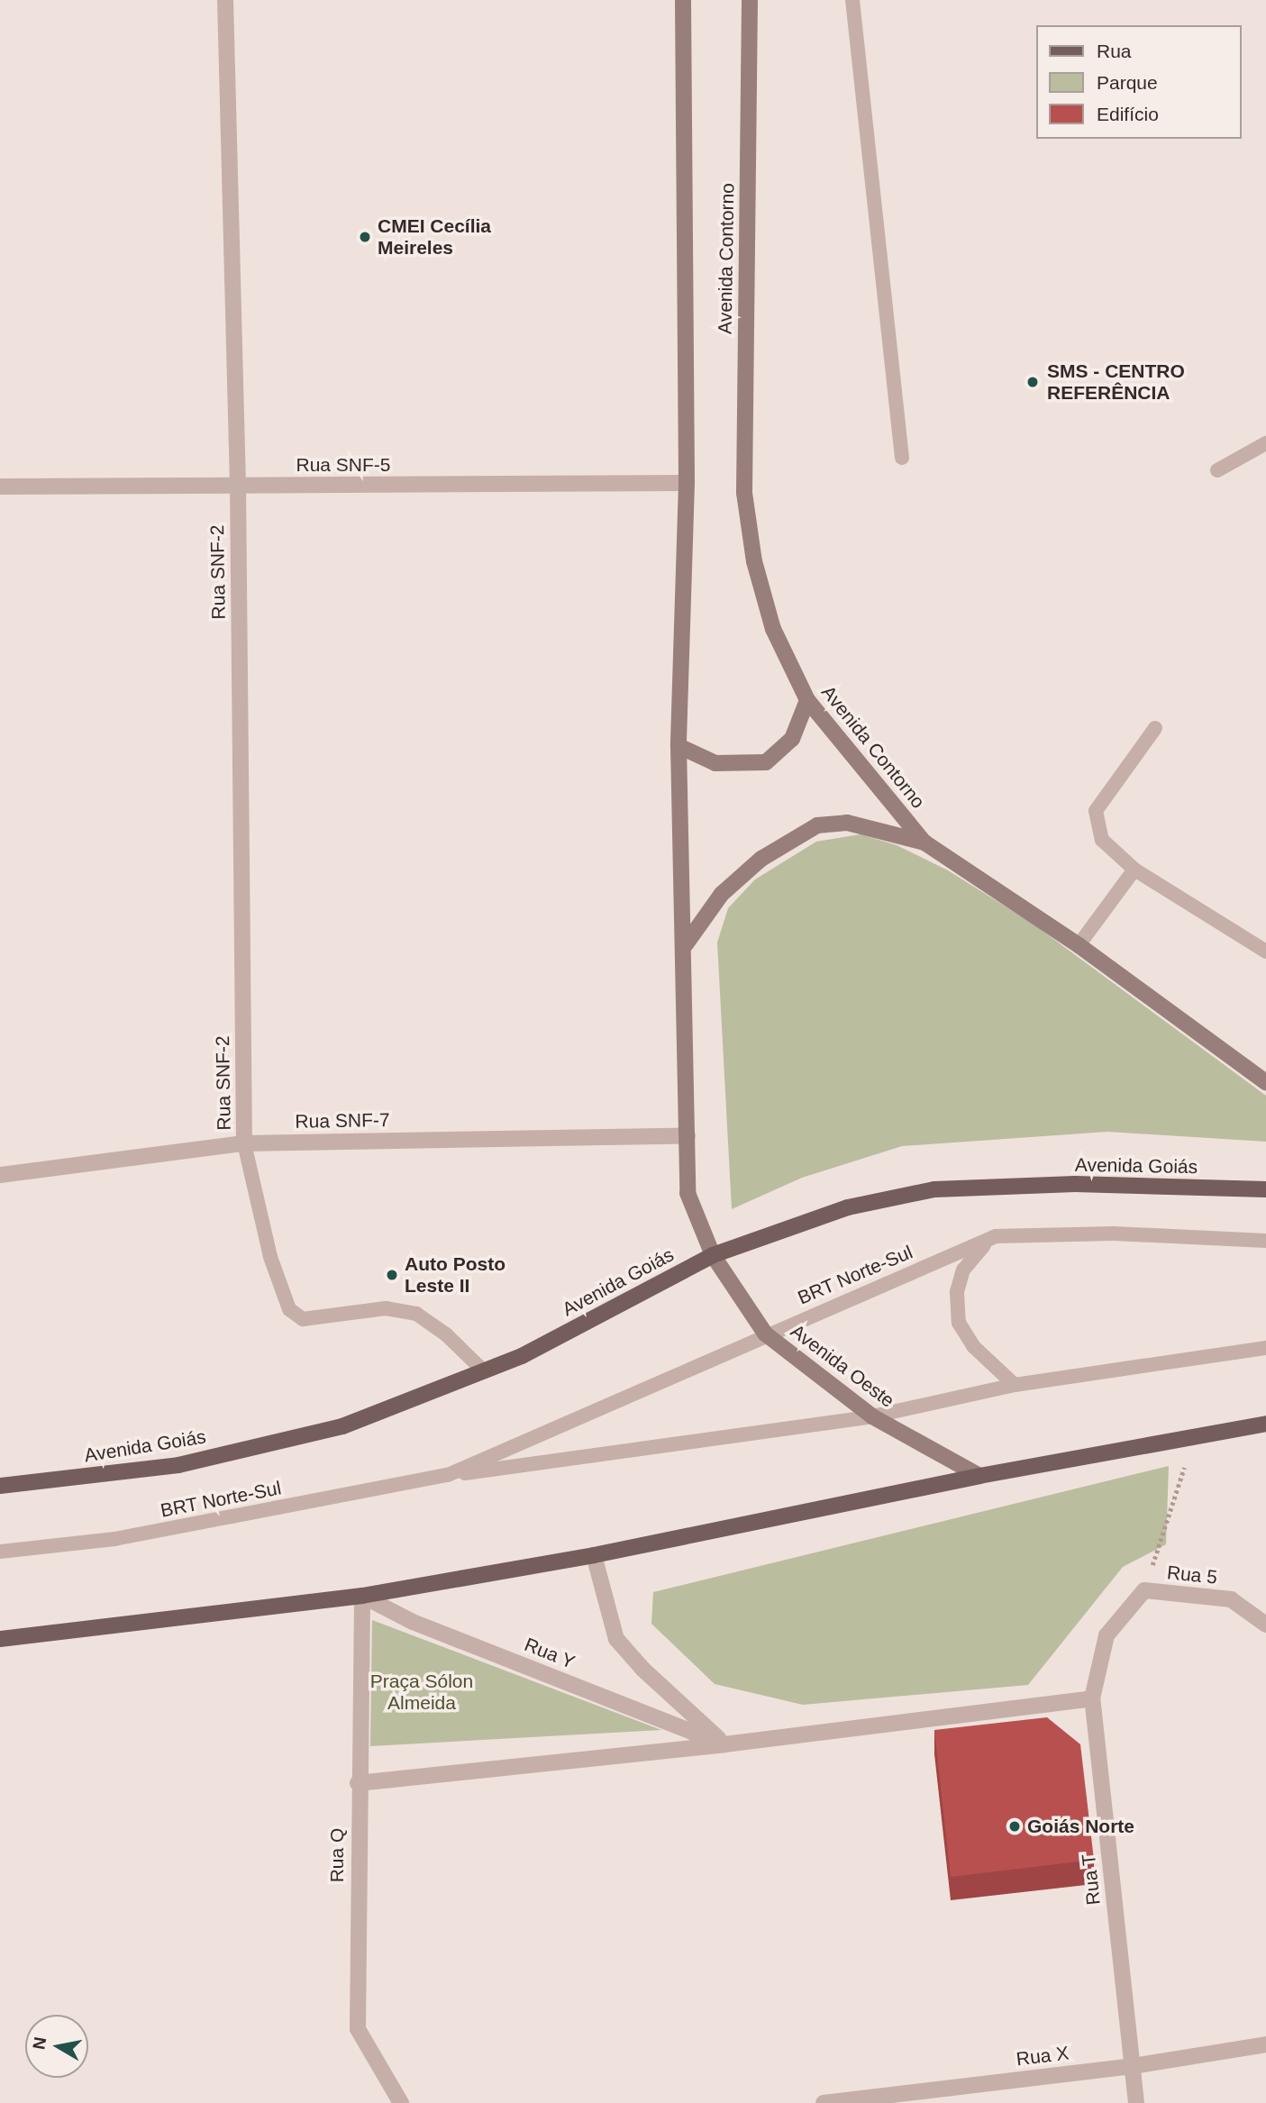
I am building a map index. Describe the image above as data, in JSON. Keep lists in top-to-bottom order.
{
  "streets": {
    "main road": ["Avenida Contorno", "Avenida Goiás", "Avenida Oeste"],
    "street": [
      "Rua SNF-5",
      "Rua SNF-2",
      "Rua SNF-7",
      "Rua 5",
      "Rua Y",
      "Rua Q",
      "Rua T",
      "Rua X"
    ],
    "lane": ["BRT Norte-Sul"]
  },
  "crossings": [
    ["Avenida Contorno", "Rua SNF-5"],
    ["Avenida Contorno", "Rua SNF-7"],
    ["Avenida Contorno", "Avenida Goiás"],
    ["Avenida Contorno", "Avenida Oeste"],
    ["Rua SNF-5", "Rua SNF-2"],
    ["Rua SNF-2", "Rua SNF-7"],
    ["Avenida Goiás", "Avenida Oeste"],
    ["BRT Norte-Sul", "Avenida Oeste"],
    ["Rua 5", "Rua T"],
    ["Rua Y", "Rua Q"],
    ["Rua Y", "Rua T"],
    ["Rua T", "Rua X"]
  ],
  "parks": ["Praça Sólon Almeida"],
  "places": [
    "CMEI Cecília Meireles",
    "SMS - CENTRO REFERÊNCIA",
    "Auto Posto Leste II",
    "Goiás Norte"
  ],
  "legend": ["Rua", "Parque", "Edifício"],
  "north": "left"
}
